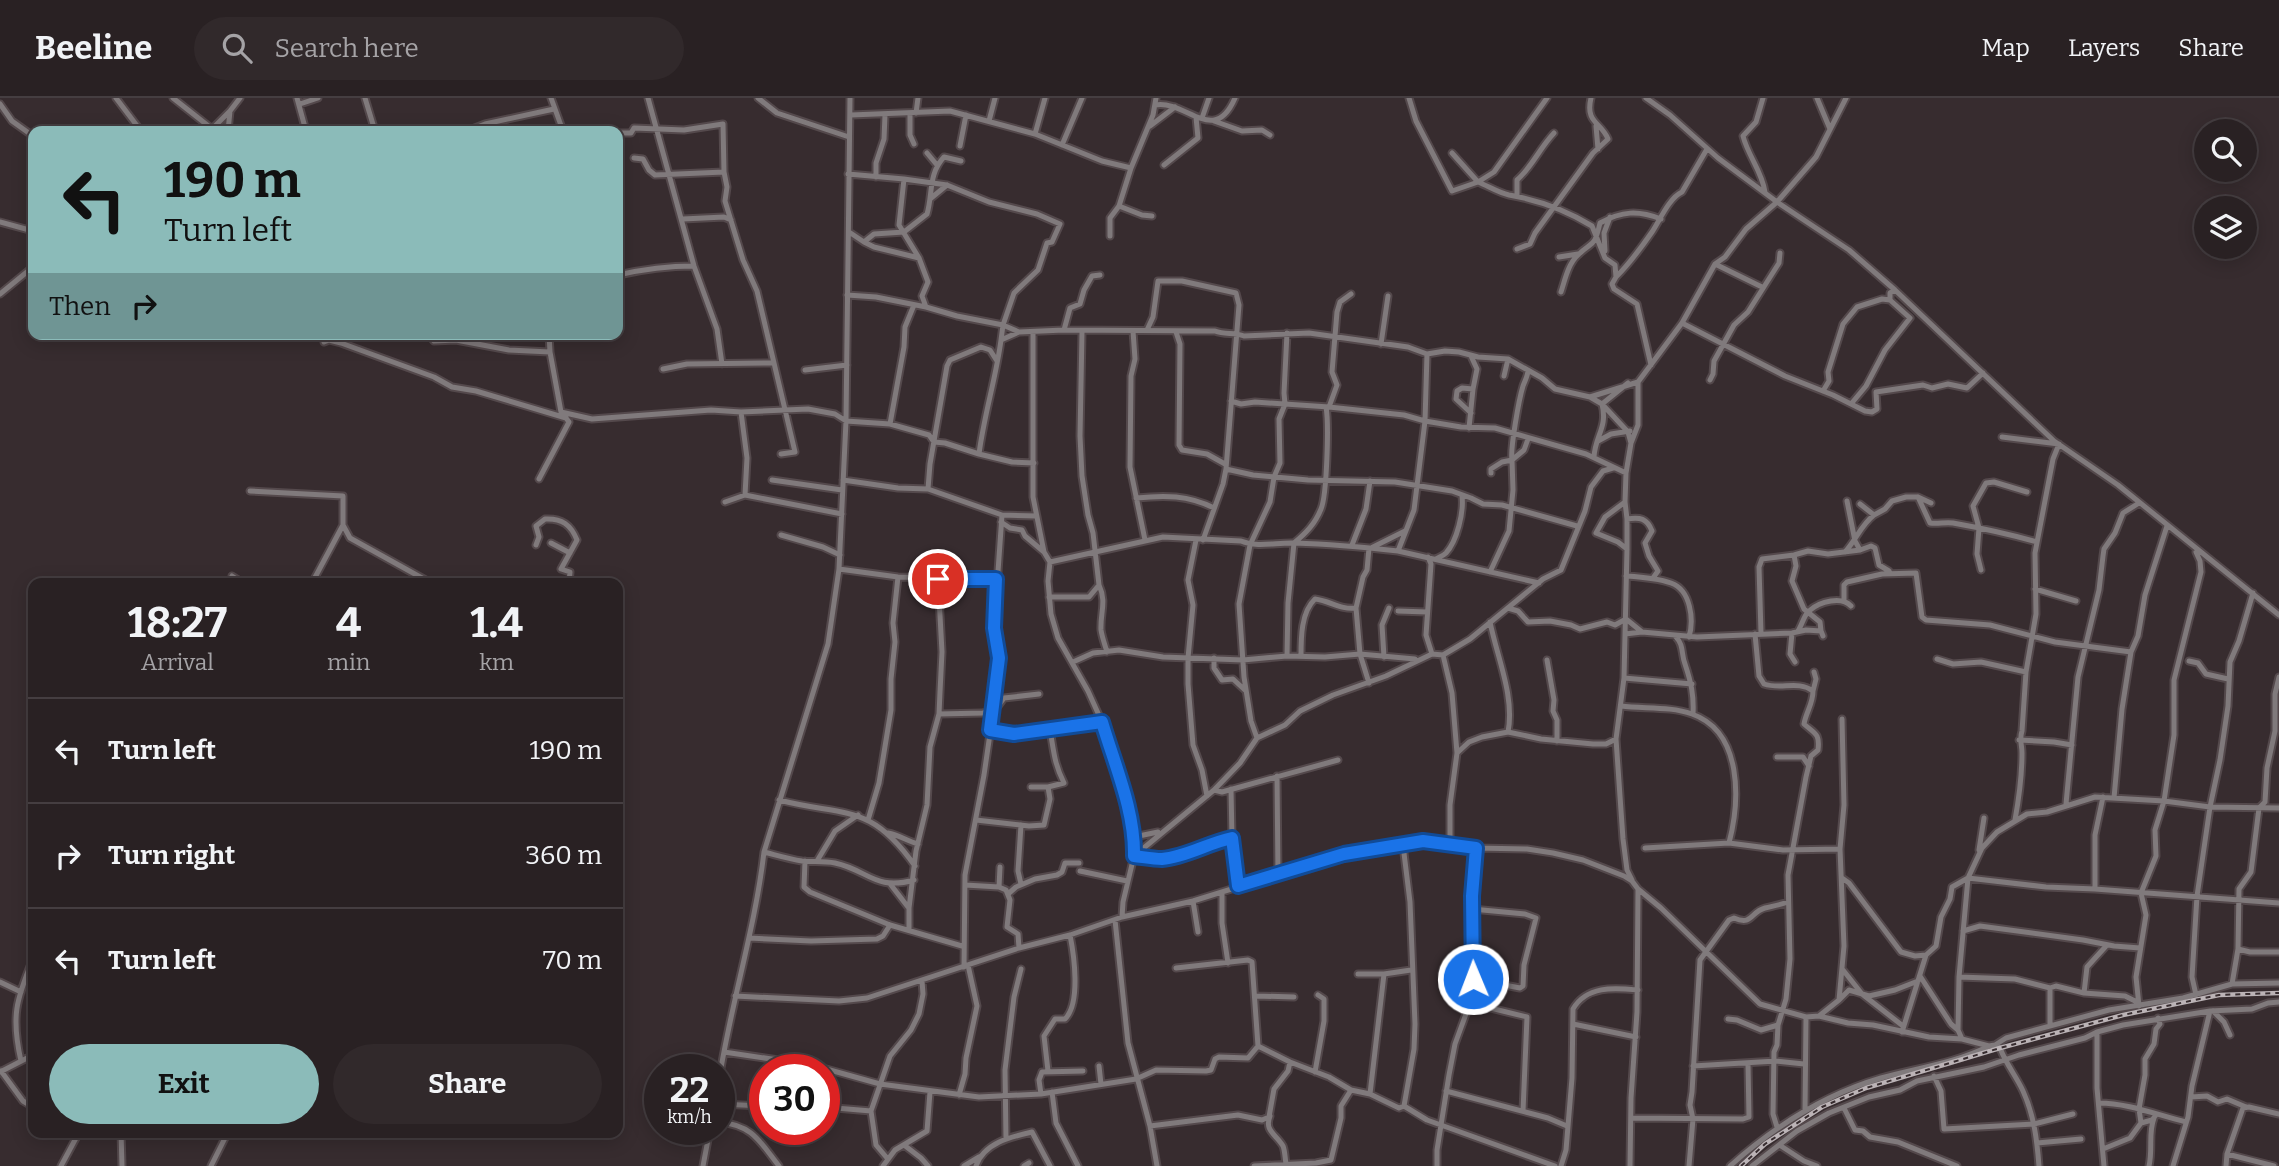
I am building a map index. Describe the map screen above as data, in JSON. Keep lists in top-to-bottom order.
{
  "page": {
    "header": "Beeline",
    "search": "Search here",
    "nav": ["Map", "Layers", "Share"],
    "turn": ["190 m", "Turn left"],
    "then": "Then",
    "eta": [
      "18:27",
      "Arrival",
      "4",
      "min",
      "1.4",
      "km"
    ],
    "list": [
      {
        "name": "Turn left",
        "value": "190 m"
      },
      {
        "name": "Turn right",
        "value": "360 m"
      },
      {
        "name": "Turn left",
        "value": "70 m"
      }
    ],
    "buttons": ["Exit", "Share"],
    "speed": "22 km/h",
    "limit": "30"
  }
}
